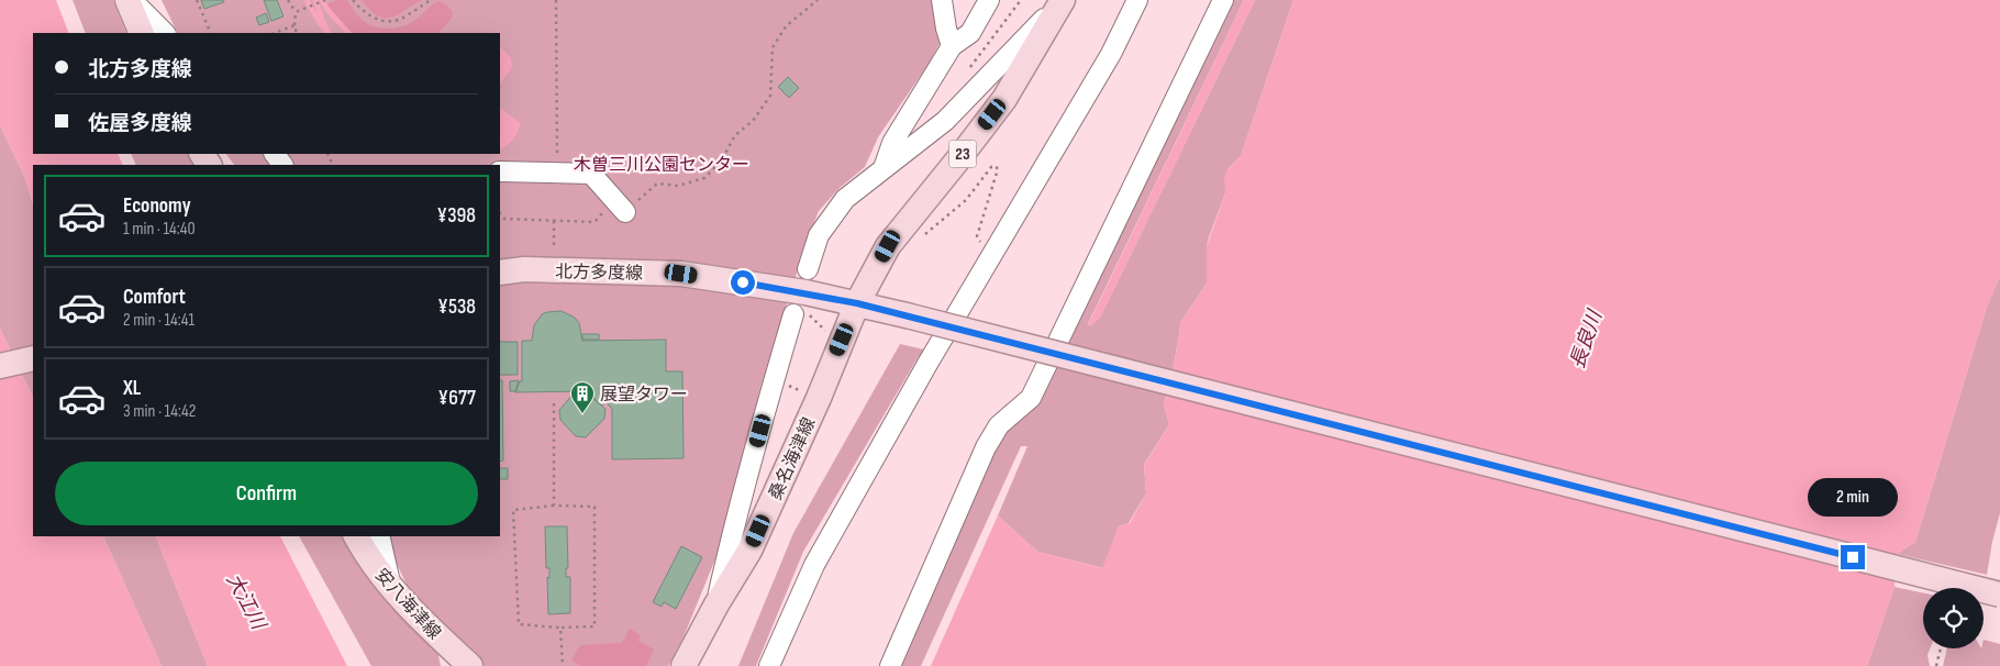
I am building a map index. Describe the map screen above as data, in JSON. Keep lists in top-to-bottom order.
{
  "streets": {
    "main road": [
      "23",
      "北方多度線",
      "桑名海津線",
      "安八海津線"
    ]
  },
  "crossings": [
    ["23", "北方多度線"],
    ["23", "桑名海津線"],
    ["北方多度線", "桑名海津線"]
  ],
  "water": ["長良川", "大江川"],
  "parks": ["木曽三川公園センター"],
  "places": {
    "building": ["展望タワー"]
  },
  "page": {
    "banner": ["北方多度線", "佐屋多度線"],
    "list": [
      {
        "name": "Economy",
        "note": "1 min · 14:40",
        "value": "¥398"
      },
      {
        "name": "Comfort",
        "note": "2 min · 14:41",
        "value": "¥538"
      },
      {
        "name": "XL",
        "note": "3 min · 14:42",
        "value": "¥677"
      }
    ],
    "buttons": "Confirm",
    "bubble": "2 min"
  }
}
